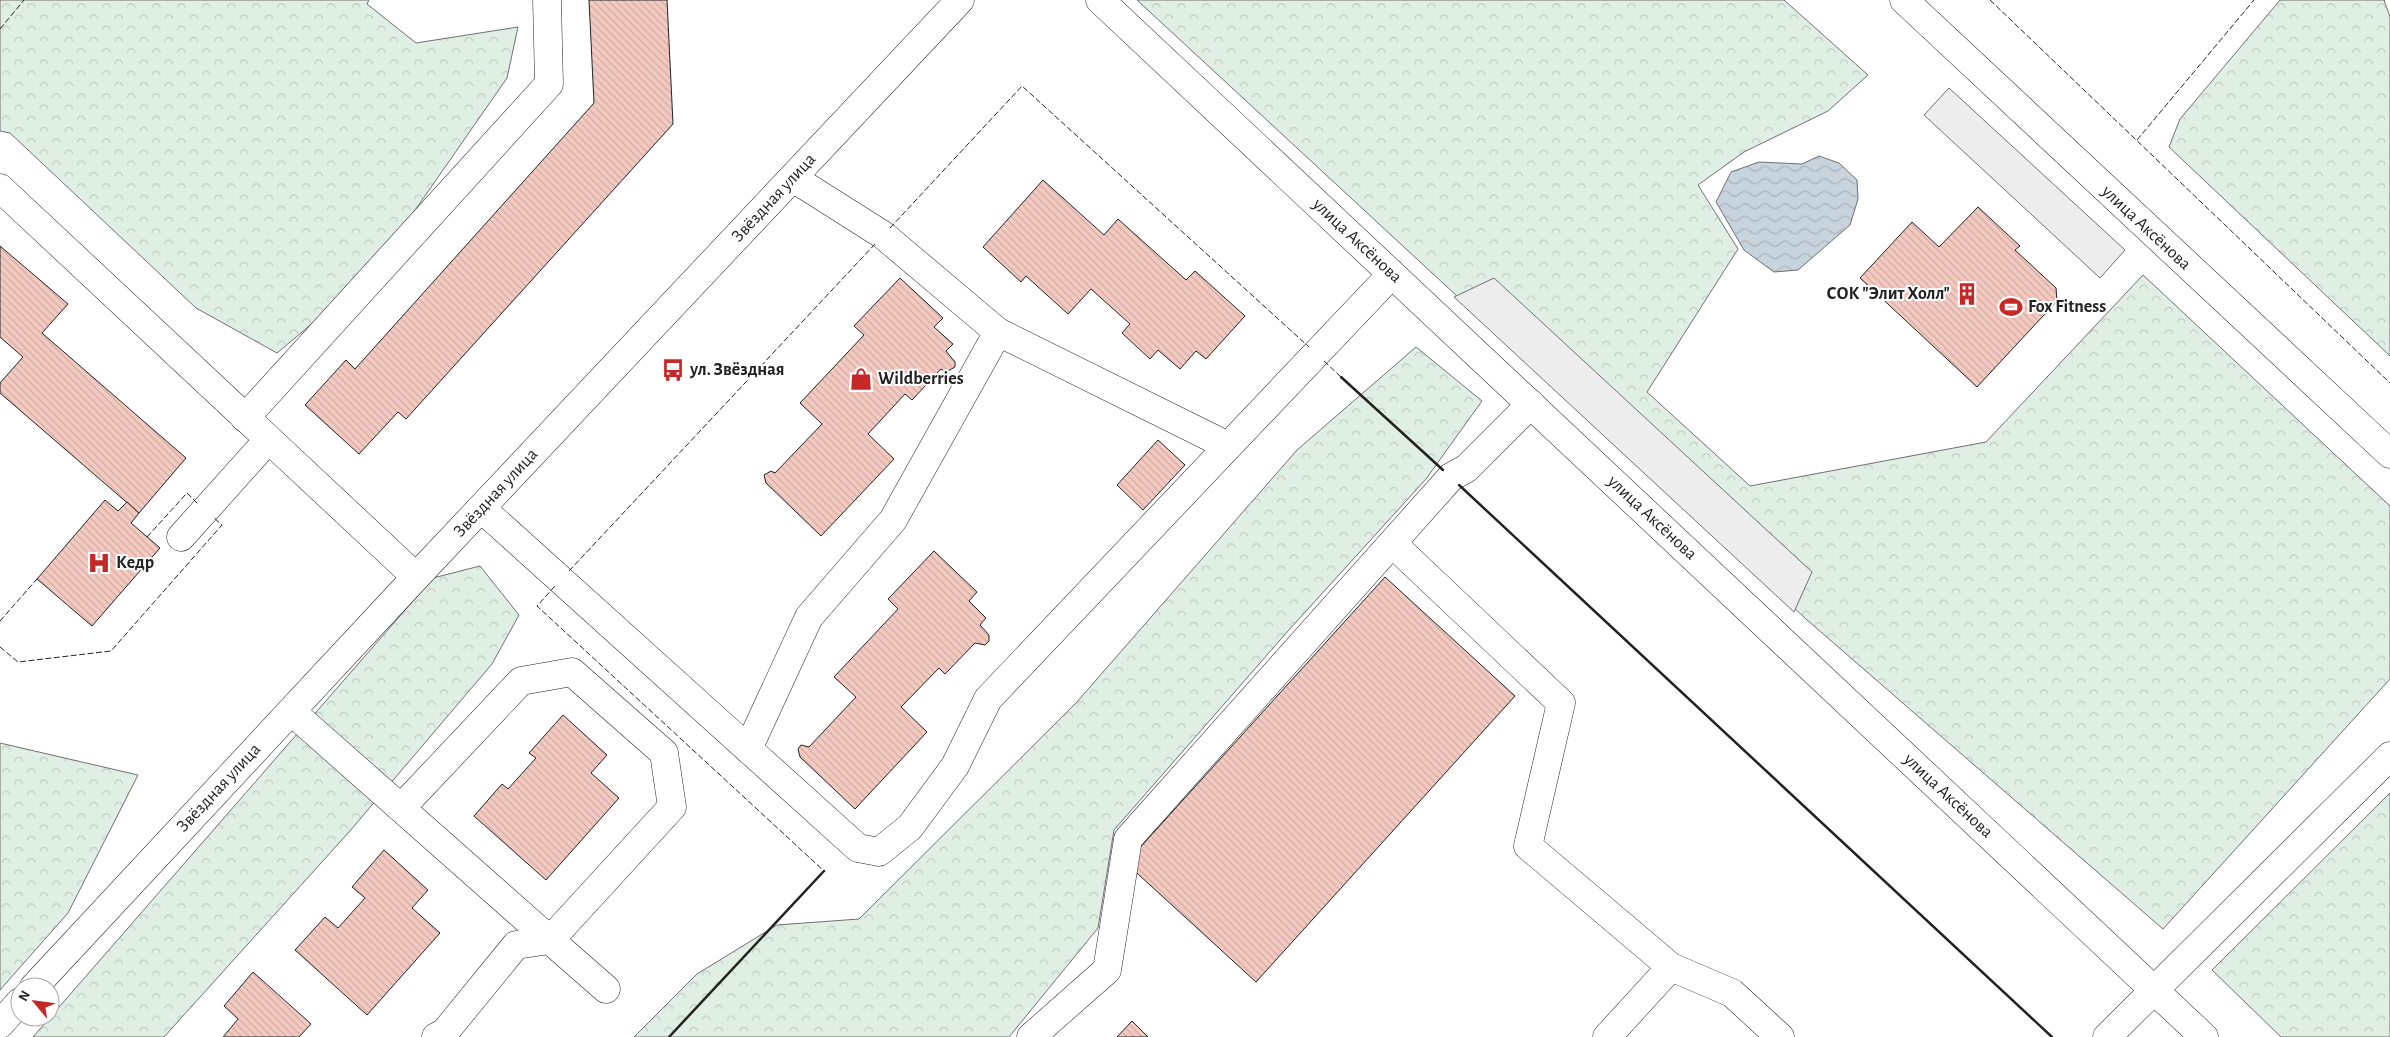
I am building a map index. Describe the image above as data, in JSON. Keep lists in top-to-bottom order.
{
  "streets": {
    "street": ["Звёздная улица", "улица Аксёнова"]
  },
  "places": {
    "building": ["СОК \"Элит Холл\""],
    "sports": ["Fox Fitness"],
    "bus stop": ["ул. Звёздная"],
    "shop": ["Wildberries"],
    "hospital": ["Кедр"]
  },
  "north": "top left"
}
